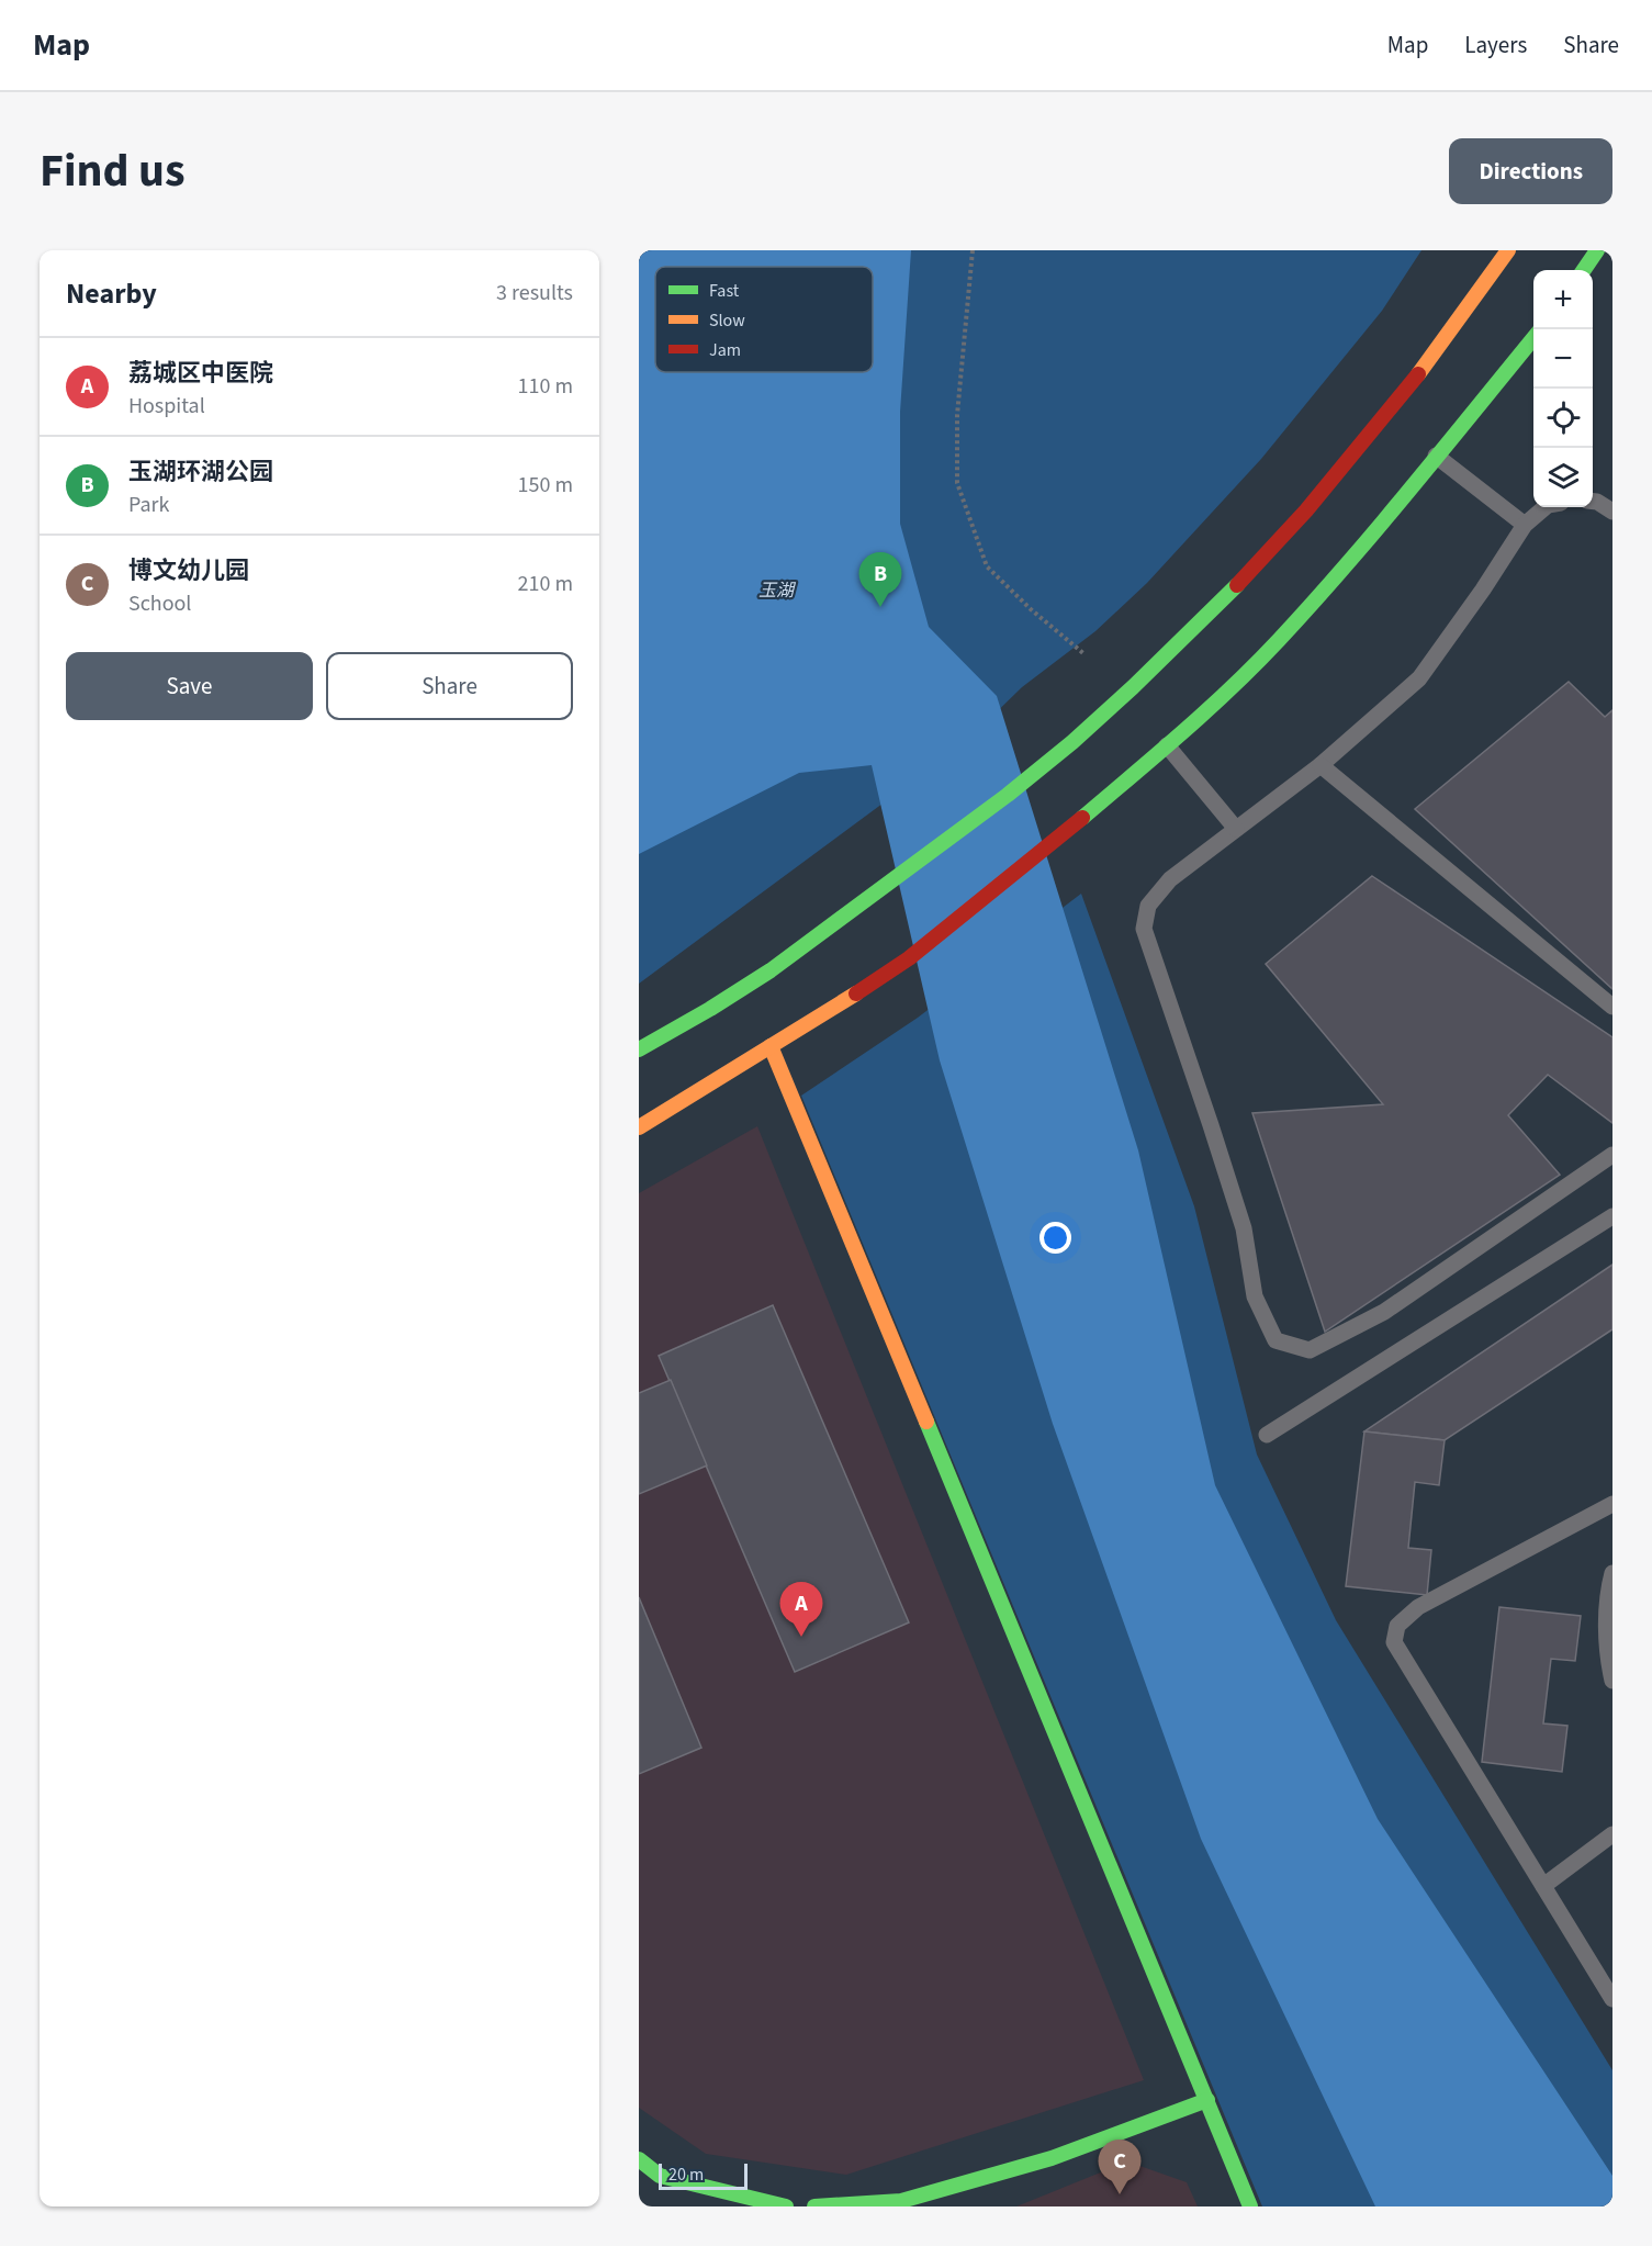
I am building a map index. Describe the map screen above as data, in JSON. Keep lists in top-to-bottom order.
{
  "water": ["玉湖"],
  "legend": ["Fast", "Slow", "Jam"],
  "scale_bar": "20 m",
  "page": {
    "header": "Map",
    "nav": ["Map", "Layers", "Share"],
    "title": "Find us",
    "buttons": [
      "Directions",
      ["Save", "Share"]
    ],
    "heading": ["Nearby", "3 results"],
    "map_buttons": ["+", "−"],
    "list": [
      {
        "mark": "A",
        "name": "荔城区中医院",
        "note": "Hospital",
        "value": "110 m"
      },
      {
        "mark": "B",
        "name": "玉湖环湖公园",
        "note": "Park",
        "value": "150 m"
      },
      {
        "mark": "C",
        "name": "博文幼儿园",
        "note": "School",
        "value": "210 m"
      }
    ],
    "pins": ["B", "A", "C"],
    "scale": "20 m"
  }
}
